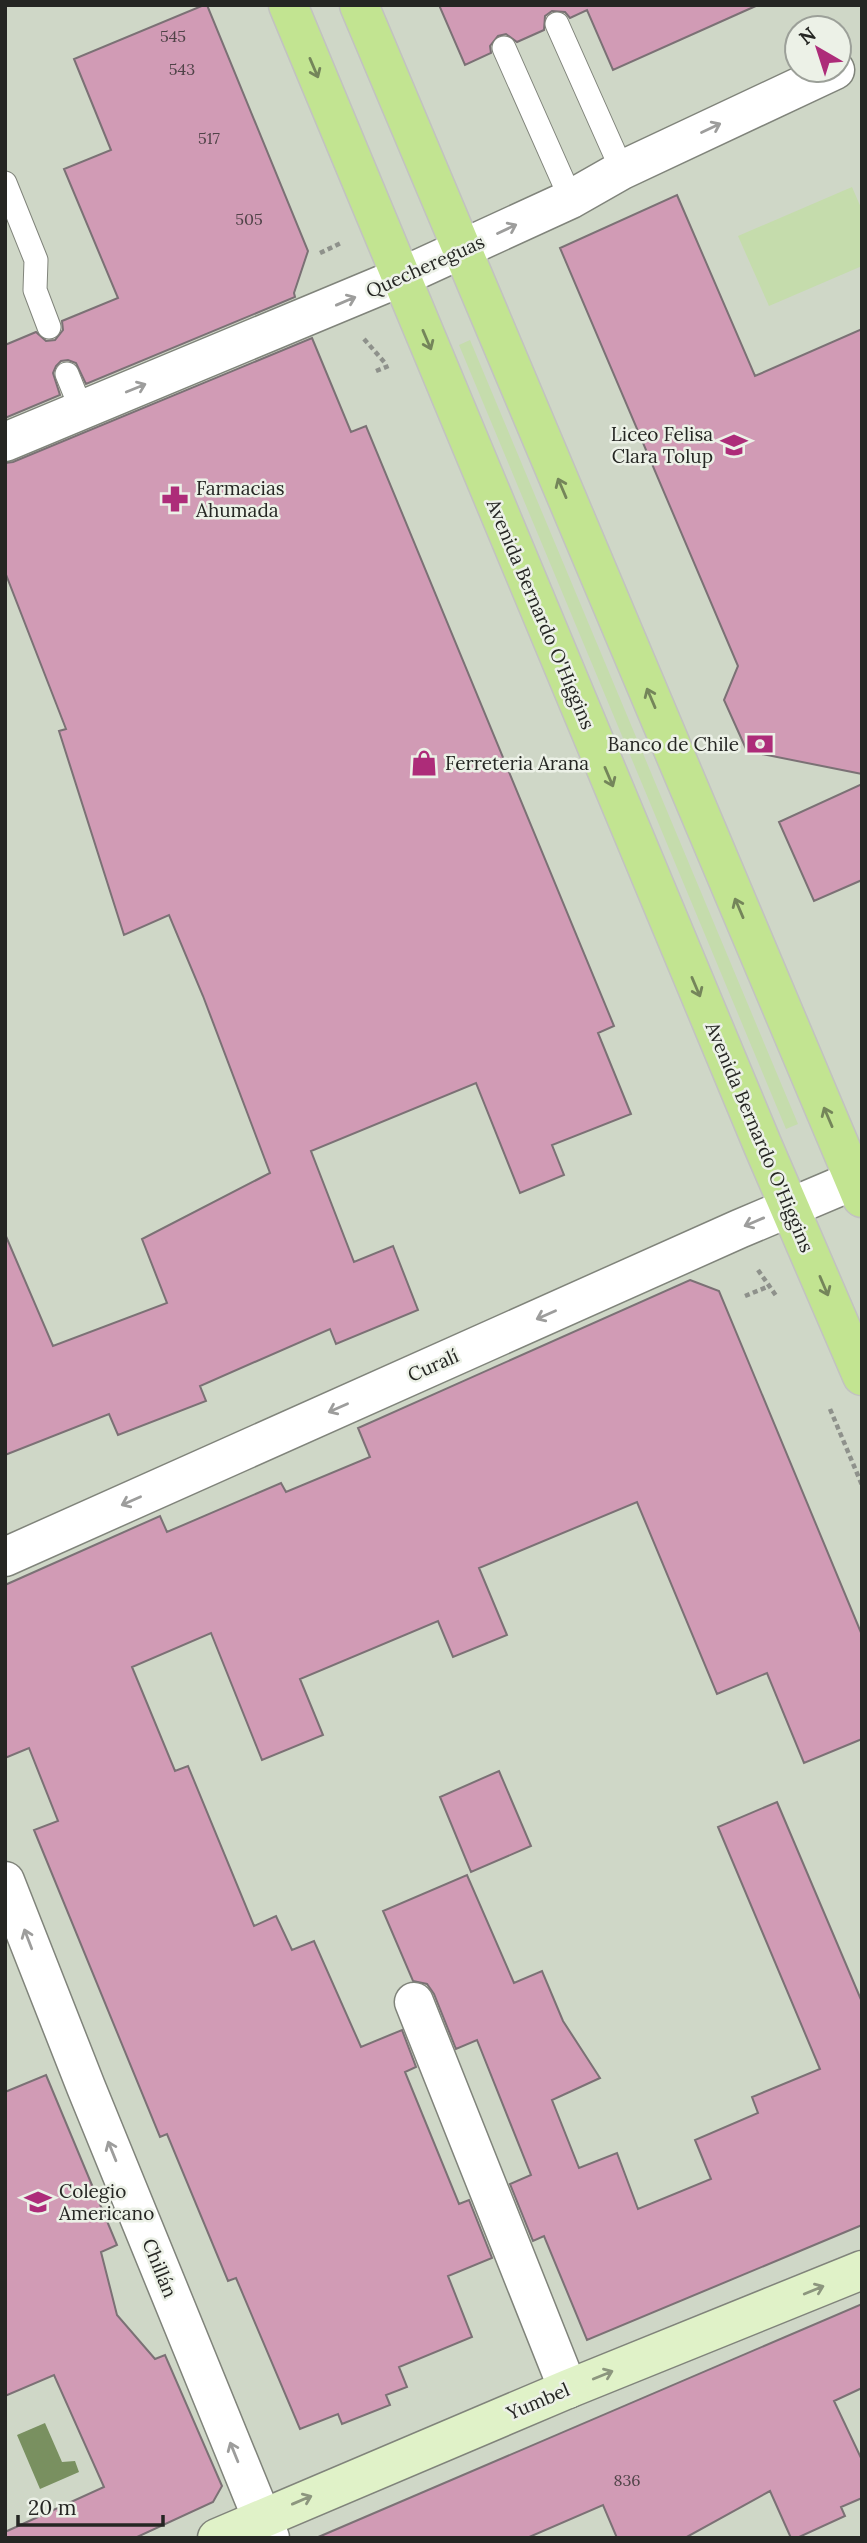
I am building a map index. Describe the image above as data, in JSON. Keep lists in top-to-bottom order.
{
  "streets": {
    "main road": ["Avenida Bernardo O'Higgins"],
    "street": [
      "Quechereguas",
      "Curalí",
      "Chillán",
      "Yumbel"
    ]
  },
  "crossings": [
    ["Quechereguas", "Avenida Bernardo O'Higgins"],
    ["Avenida Bernardo O'Higgins", "Curalí"],
    ["Chillán", "Yumbel"]
  ],
  "one_way": ["Quechereguas", "Curalí", "Yumbel"],
  "places": {
    "school or university": ["Liceo Felisa Clara Tolup", "Colegio Americano"],
    "pharmacy": ["Farmacias Ahumada"],
    "bank": ["Banco de Chile"],
    "shop": ["Ferreteria Arana"]
  },
  "house_numbers": [
    "545",
    "543",
    "517",
    "505",
    "836"
  ],
  "scale_bar": "20 m",
  "north": "top left"
}
